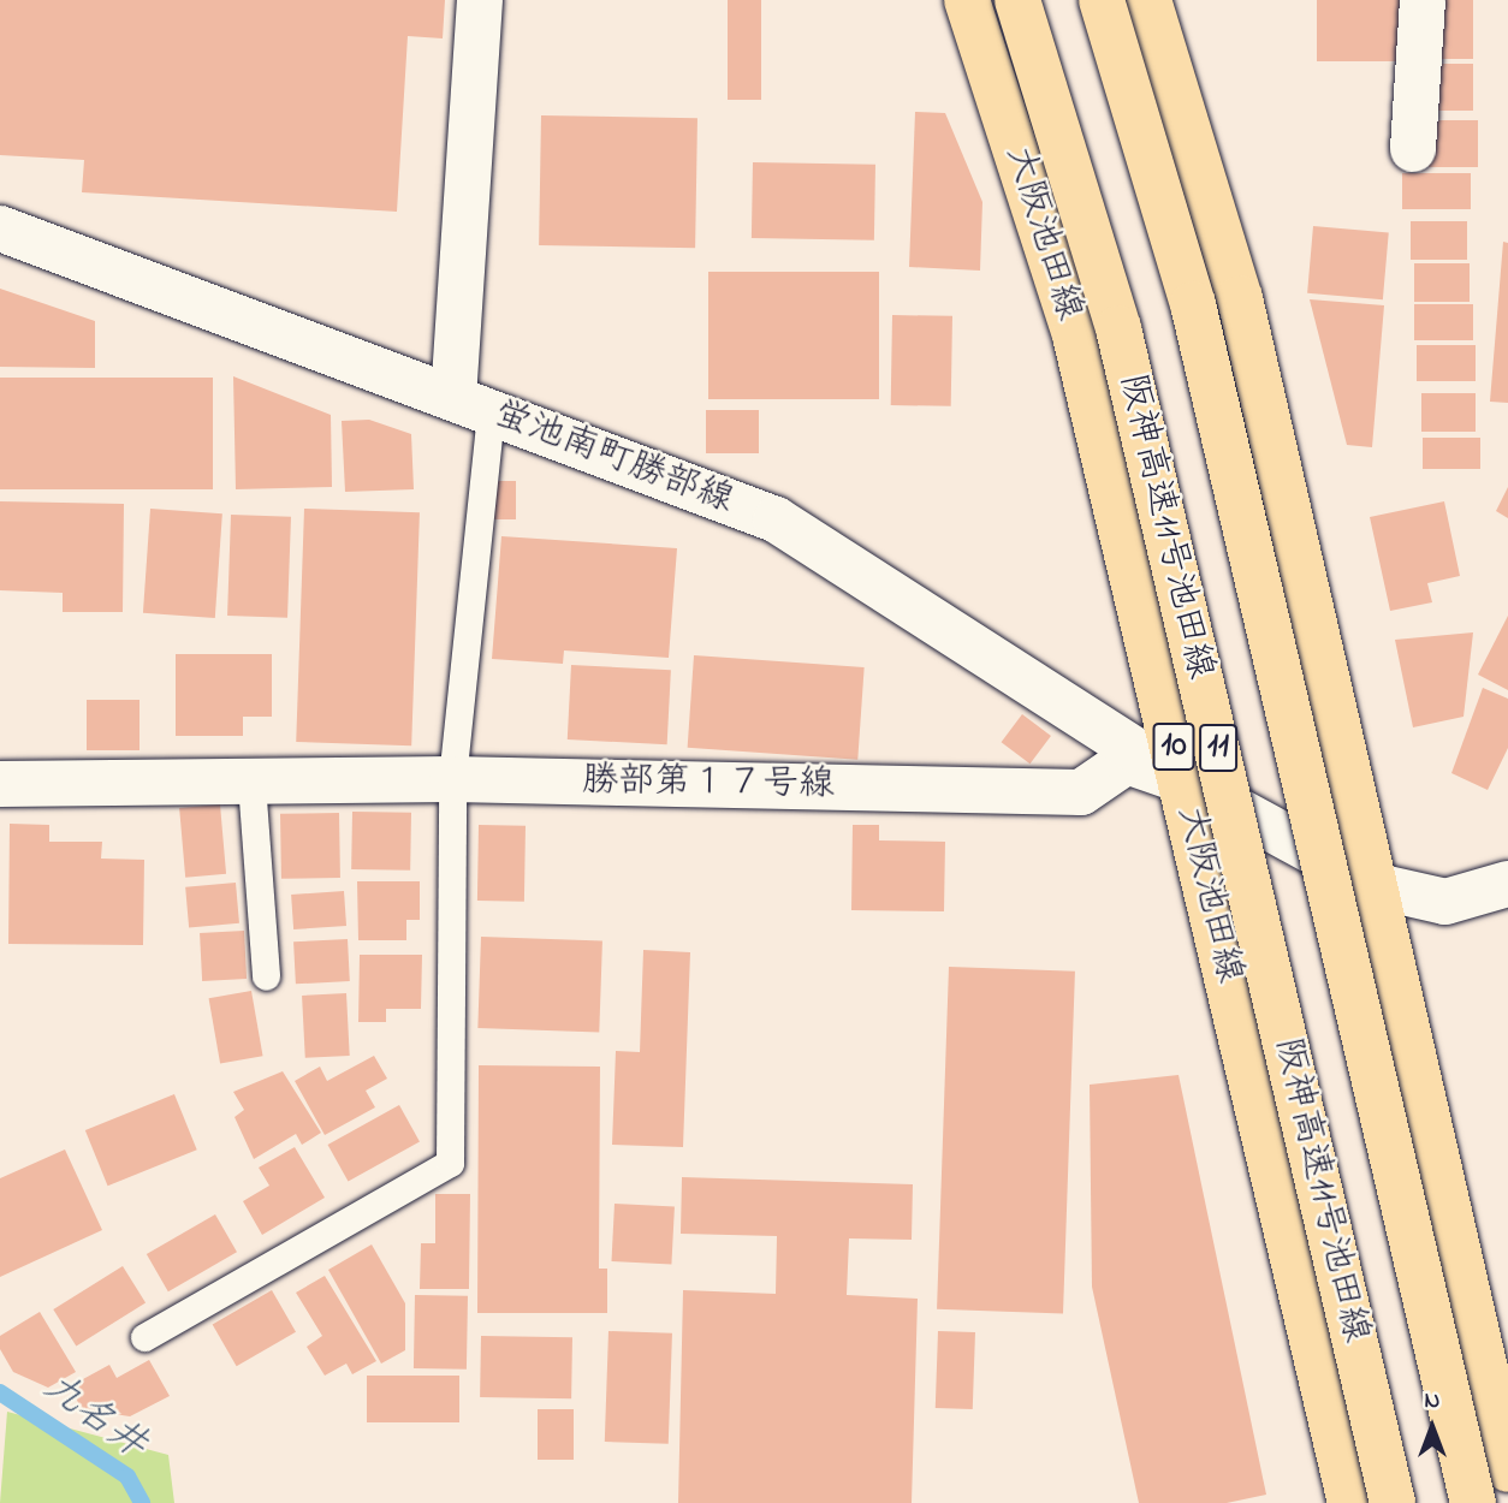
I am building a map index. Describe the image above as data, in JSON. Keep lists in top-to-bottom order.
{
  "streets": {
    "main road": [
      "大阪池田線",
      "阪神高速11号池田線",
      "10",
      "11"
    ],
    "street": ["蛍池南町勝部線", "勝部第１７号線"]
  },
  "crossings": [
    ["大阪池田線", "蛍池南町勝部線"],
    ["大阪池田線", "勝部第１７号線"],
    ["蛍池南町勝部線", "勝部第１７号線"]
  ],
  "water": ["九名井"],
  "north": "top"
}
